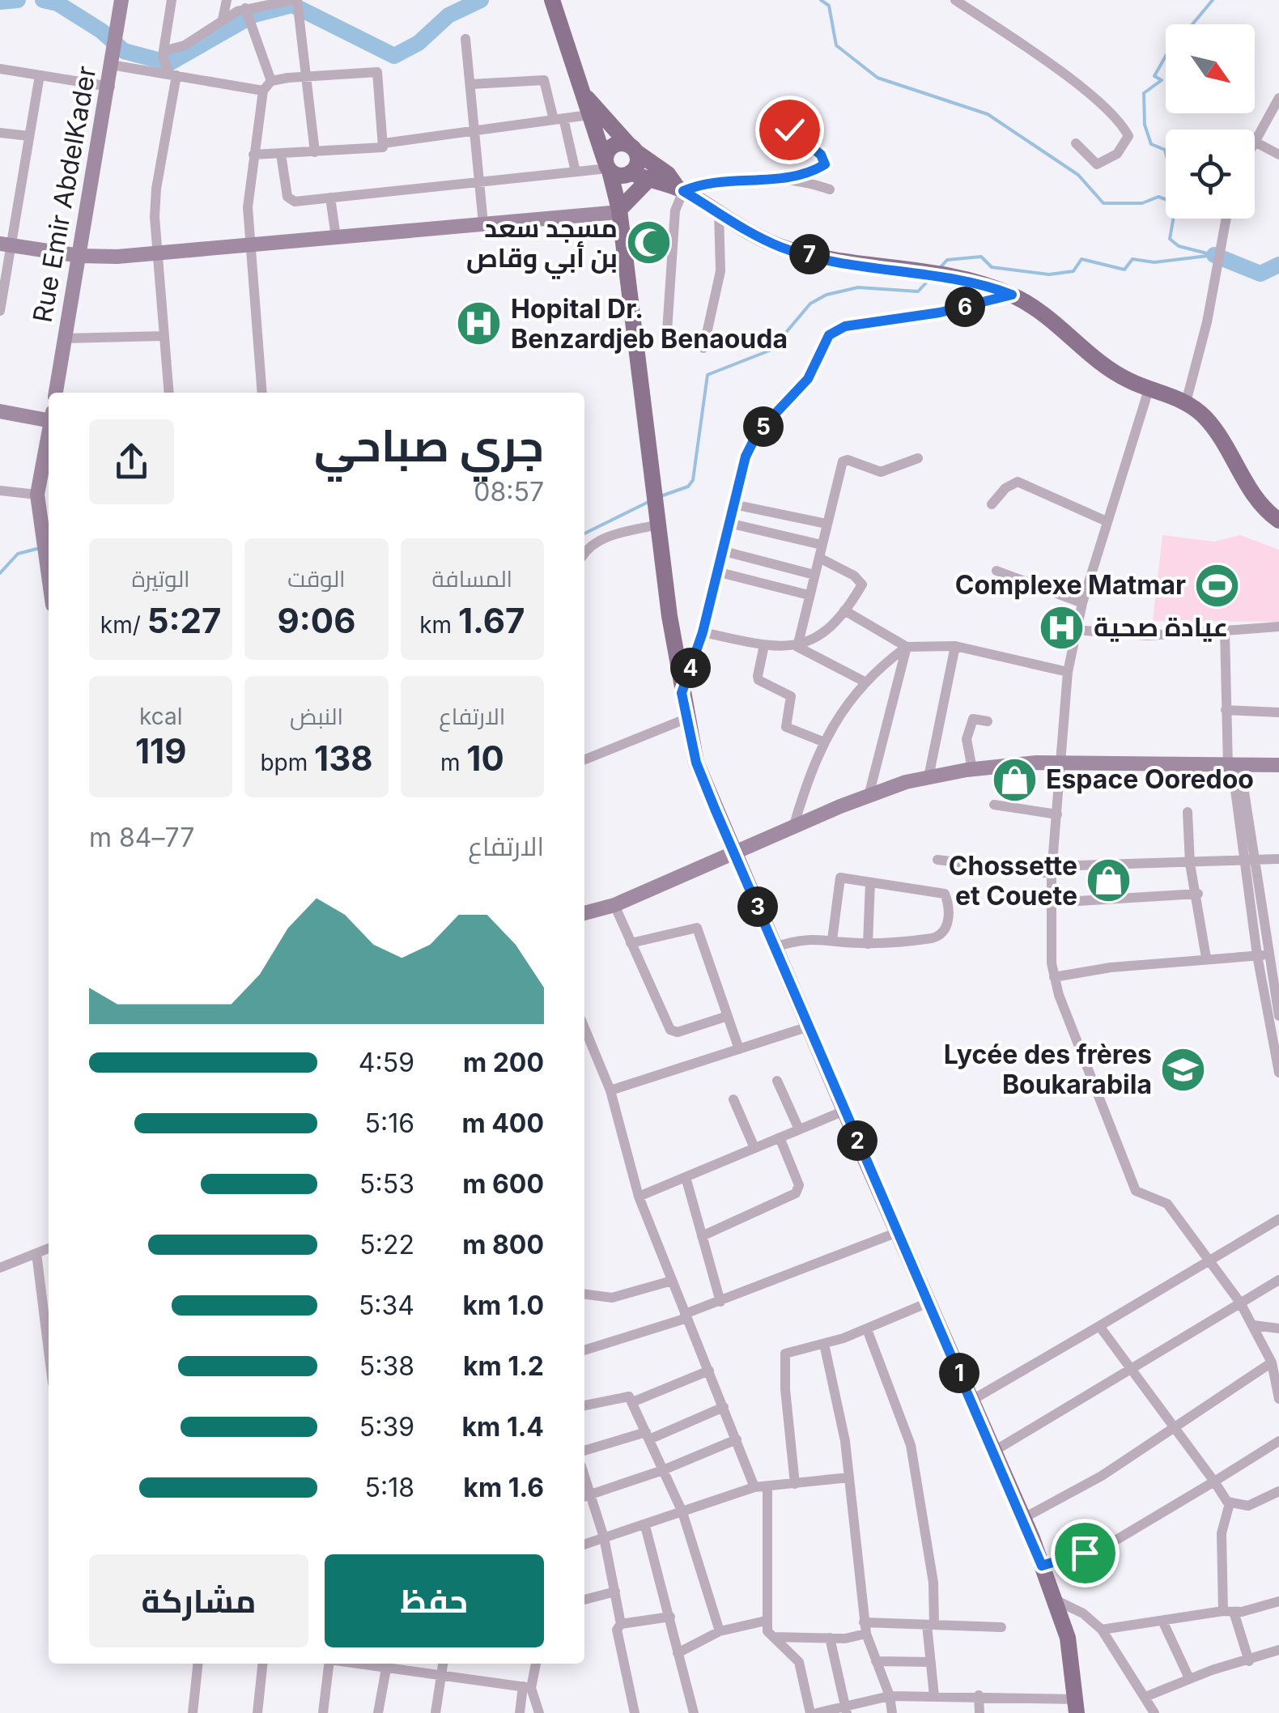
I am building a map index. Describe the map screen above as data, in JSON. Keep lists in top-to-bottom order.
{
  "streets": {
    "main road": ["Rue Emir AbdelKader"]
  },
  "places": {
    "mosque": ["مسجد سعد بن أبي وقاص"],
    "hospital": ["Hopital Dr. Benzardjeb Benaouda", "عيادة صحية"],
    "sports": ["Complexe Matmar"],
    "shop": ["Espace Ooredoo", "Chossette et Couete"],
    "school or university": ["Lycée des frères Boukarabila"]
  },
  "north": "bottom right",
  "page": {
    "pins": [
      "7",
      "6",
      "5",
      "4",
      "3",
      "2",
      "1"
    ],
    "heading": ["جري صباحي", "08:57"],
    "stats": [
      ["المسافة", "1.67 km"],
      ["الوقت", "9:06"],
      ["الوتيرة", "5:27 /km"],
      ["الارتفاع", "10 m"],
      ["النبض", "138 bpm"],
      ["kcal", "119"]
    ],
    "chart": ["الارتفاع", "77–84 m"],
    "list": [
      {
        "name": "200 m",
        "note": "4:59"
      },
      {
        "name": "400 m",
        "note": "5:16"
      },
      {
        "name": "600 m",
        "note": "5:53"
      },
      {
        "name": "800 m",
        "note": "5:22"
      },
      {
        "name": "1.0 km",
        "note": "5:34"
      },
      {
        "name": "1.2 km",
        "note": "5:38"
      },
      {
        "name": "1.4 km",
        "note": "5:39"
      },
      {
        "name": "1.6 km",
        "note": "5:18"
      }
    ],
    "buttons": ["حفظ", "مشاركة"]
  }
}
